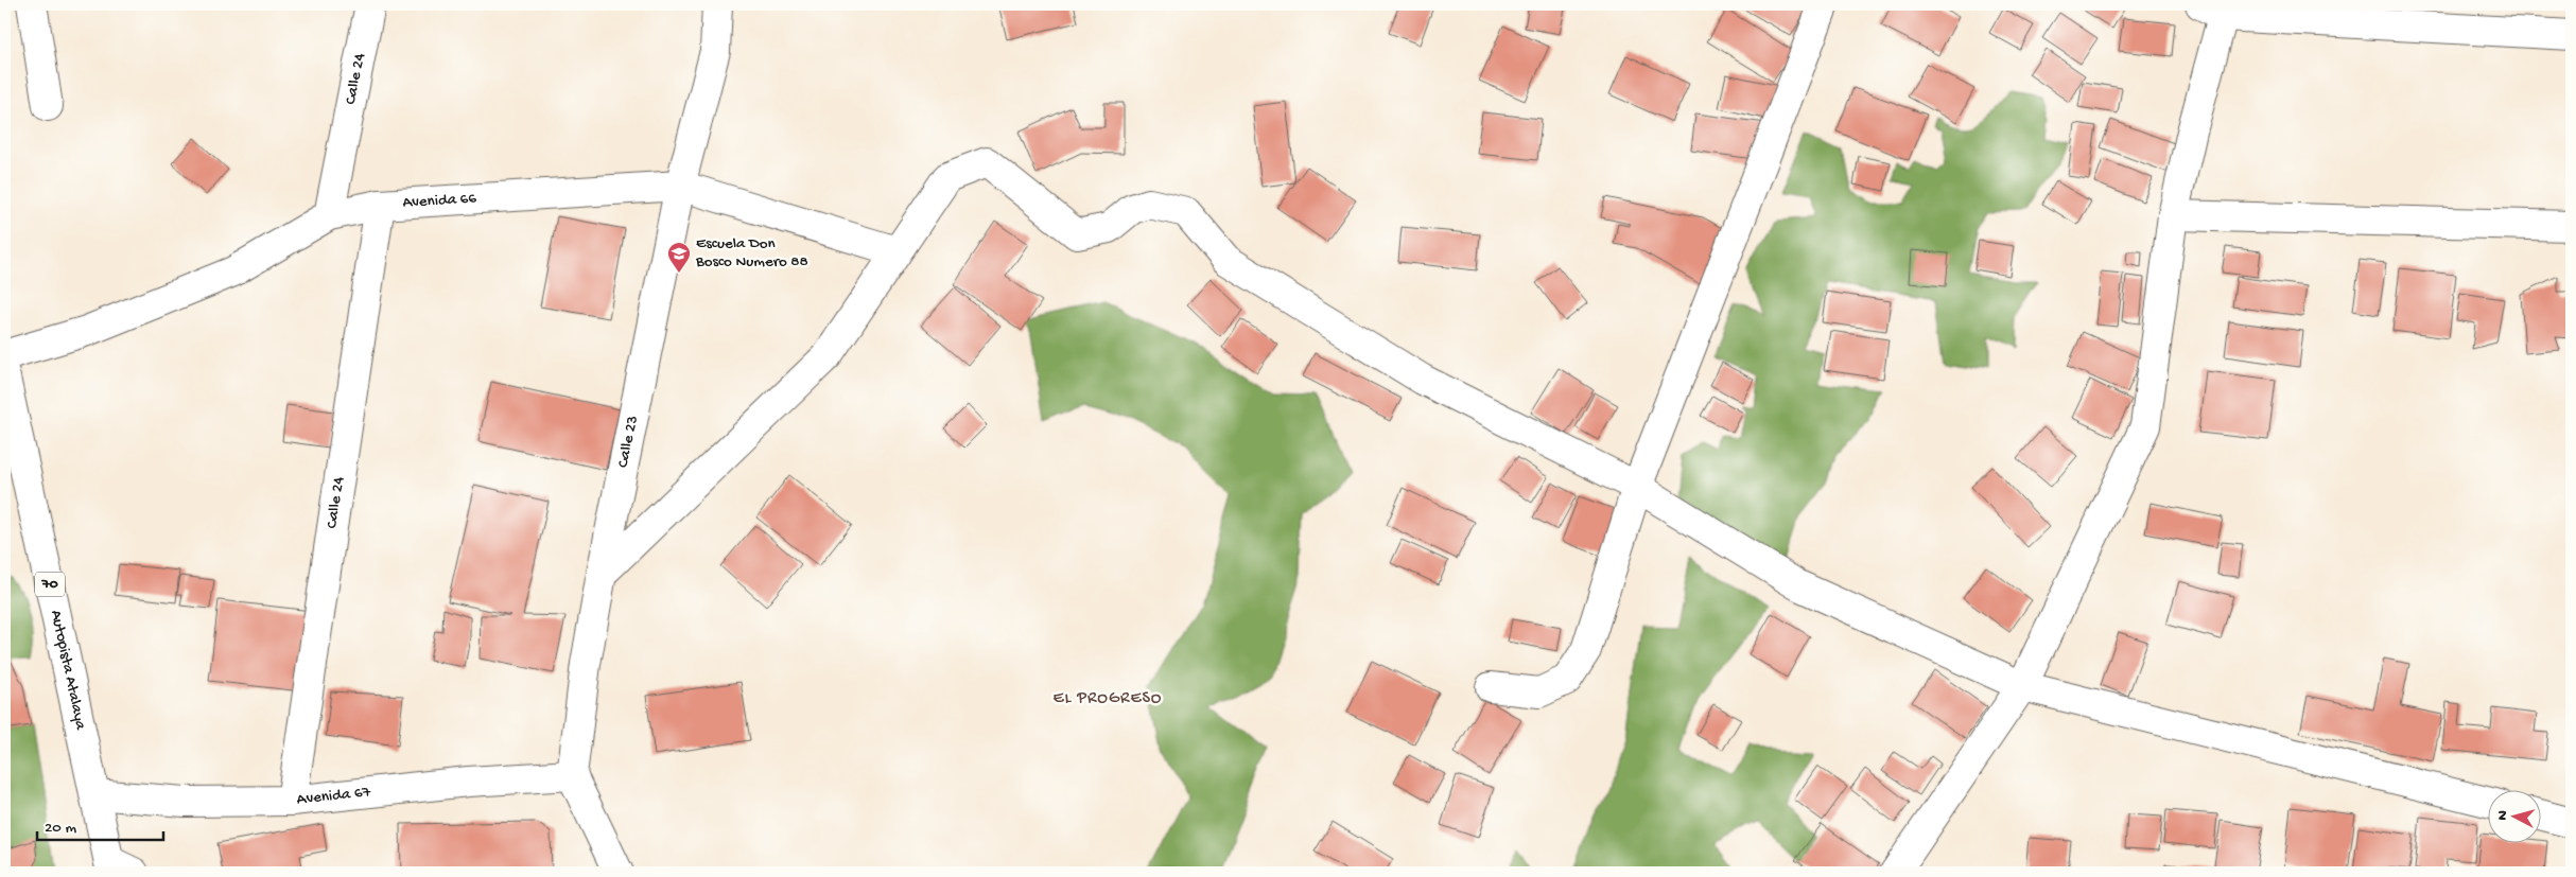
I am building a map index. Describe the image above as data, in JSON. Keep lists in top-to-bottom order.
{
  "streets": {
    "street": [
      "Calle 24",
      "Avenida 66",
      "Calle 23",
      "70",
      "Autopista Atalaya",
      "Avenida 67"
    ]
  },
  "crossings": [
    ["Calle 24", "Avenida 66"],
    ["Calle 24", "Avenida 67"],
    ["Avenida 66", "Calle 23"],
    ["Calle 23", "Avenida 67"],
    ["Autopista Atalaya", "Avenida 67"]
  ],
  "districts": ["EL PROGRESO"],
  "places": {
    "school or university": ["Escuela Don Bosco Numero 88"]
  },
  "scale_bar": "20 m",
  "north": "left"
}
